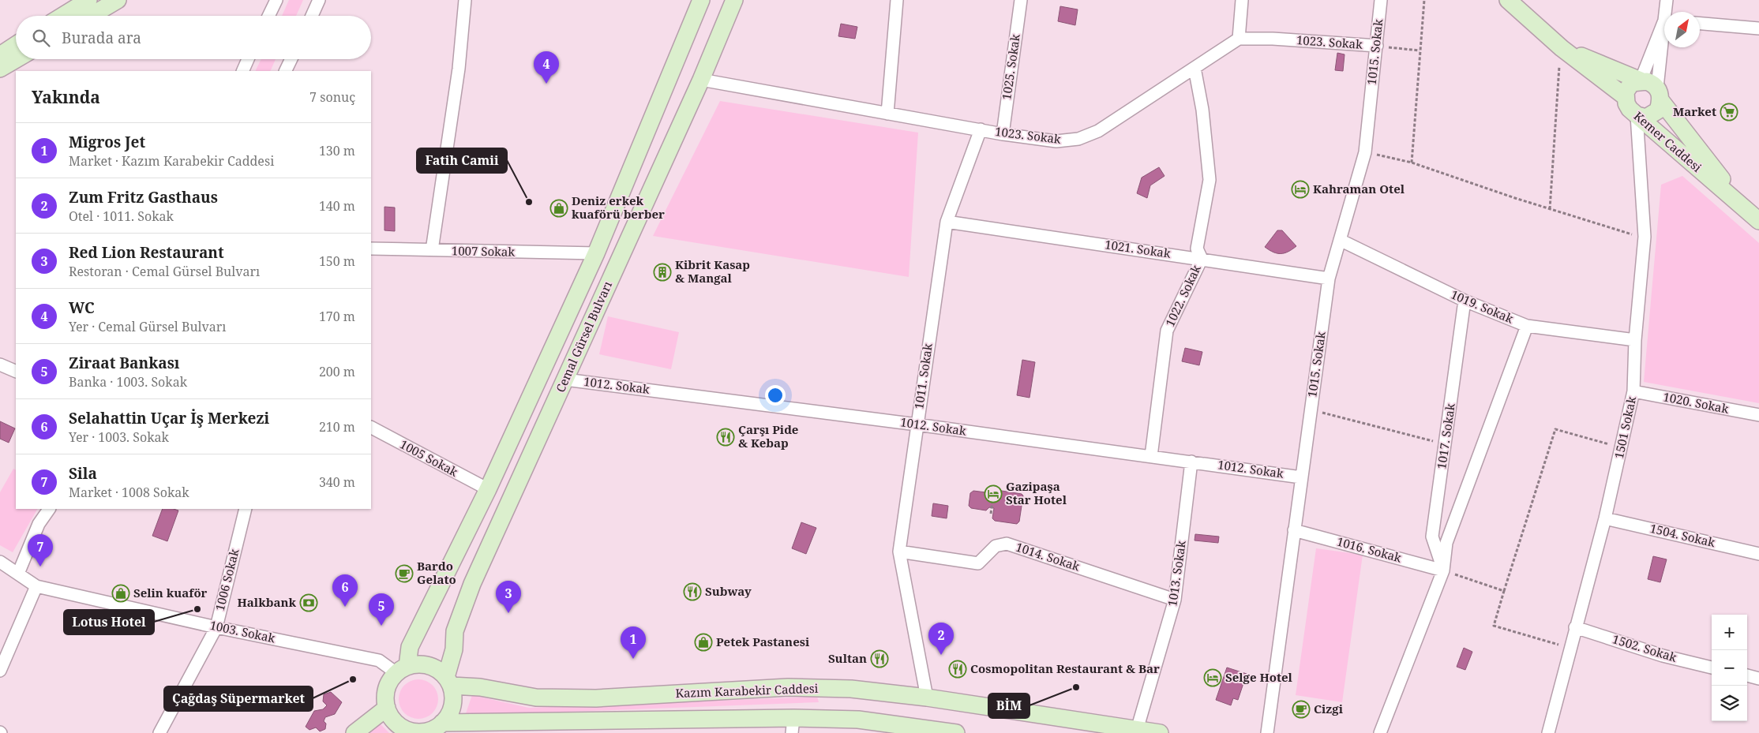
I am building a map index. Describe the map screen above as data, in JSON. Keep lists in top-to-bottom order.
{
  "streets": {
    "main road": ["Kemer Caddesi", "Cemal Gürsel Bulvarı", "Kazım Karabekir Caddesi"],
    "street": [
      "1023. Sokak",
      "1015. Sokak",
      "1025. Sokak",
      "1021. Sokak",
      "1007 Sokak",
      "1022. Sokak",
      "1019. Sokak",
      "1011. Sokak",
      "1012. Sokak",
      "1020. Sokak",
      "1501 Sokak",
      "1017. Sokak",
      "1005 Sokak",
      "1504. Sokak",
      "1016. Sokak",
      "1014. Sokak",
      "1013. Sokak",
      "1006 Sokak",
      "1003. Sokak",
      "1502. Sokak"
    ]
  },
  "crossings": [
    ["1023. Sokak", "1015. Sokak"],
    ["1023. Sokak", "1025. Sokak"],
    ["1023. Sokak", "1022. Sokak"],
    ["1023. Sokak", "Cemal Gürsel Bulvarı"],
    ["1023. Sokak", "1011. Sokak"],
    ["1015. Sokak", "1021. Sokak"],
    ["1015. Sokak", "1019. Sokak"],
    ["1015. Sokak", "1012. Sokak"],
    ["1015. Sokak", "1016. Sokak"],
    ["Kemer Caddesi", "1501 Sokak"],
    ["1021. Sokak", "1022. Sokak"],
    ["1021. Sokak", "1011. Sokak"],
    ["1007 Sokak", "Cemal Gürsel Bulvarı"],
    ["1022. Sokak", "1012. Sokak"],
    ["1019. Sokak", "1501 Sokak"],
    ["1019. Sokak", "1017. Sokak"],
    ["Cemal Gürsel Bulvarı", "1012. Sokak"],
    ["Cemal Gürsel Bulvarı", "1005 Sokak"],
    ["Cemal Gürsel Bulvarı", "1003. Sokak"],
    ["Cemal Gürsel Bulvarı", "Kazım Karabekir Caddesi"],
    ["1011. Sokak", "1012. Sokak"],
    ["1011. Sokak", "1014. Sokak"],
    ["1011. Sokak", "Kazım Karabekir Caddesi"],
    ["1012. Sokak", "1013. Sokak"],
    ["1020. Sokak", "1501 Sokak"],
    ["1501 Sokak", "1504. Sokak"],
    ["1501 Sokak", "1502. Sokak"],
    ["1017. Sokak", "1016. Sokak"],
    ["1014. Sokak", "1013. Sokak"],
    ["1013. Sokak", "Kazım Karabekir Caddesi"],
    ["1006 Sokak", "1003. Sokak"],
    ["1003. Sokak", "Kazım Karabekir Caddesi"]
  ],
  "places": {
    "supermarket": ["Market"],
    "hotel": ["Kahraman Otel", "Gazipaşa Star Hotel", "Selge Hotel"],
    "other": [
      "Fatih Camii",
      "Lotus Hotel",
      "Çağdaş Süpermarket",
      "BİM"
    ],
    "shop": ["Deniz erkek kuaförü berber", "Selin kuaför", "Petek Pastanesi"],
    "building": ["Kibrit Kasap & Mangal"],
    "restaurant": [
      "Çarşı Pide & Kebap",
      "Subway",
      "Sultan",
      "Cosmopolitan Restaurant & Bar"
    ],
    "cafe": ["Bardo Gelato", "Cizgi"],
    "bank": ["Halkbank"]
  },
  "north": "top right",
  "page": {
    "search": "Burada ara",
    "pins": [
      "4",
      "7",
      "6",
      "3",
      "5",
      "2",
      "1"
    ],
    "heading": ["Yakında", "7 sonuç"],
    "list": [
      {
        "mark": "1",
        "name": "Migros Jet",
        "note": "Market · Kazım Karabekir Caddesi",
        "value": "130 m"
      },
      {
        "mark": "2",
        "name": "Zum Fritz Gasthaus",
        "note": "Otel · 1011. Sokak",
        "value": "140 m"
      },
      {
        "mark": "3",
        "name": "Red Lion Restaurant",
        "note": "Restoran · Cemal Gürsel Bulvarı",
        "value": "150 m"
      },
      {
        "mark": "4",
        "name": "WC",
        "note": "Yer · Cemal Gürsel Bulvarı",
        "value": "170 m"
      },
      {
        "mark": "5",
        "name": "Ziraat Bankası",
        "note": "Banka · 1003. Sokak",
        "value": "200 m"
      },
      {
        "mark": "6",
        "name": "Selahattin Uçar İş Merkezi",
        "note": "Yer · 1003. Sokak",
        "value": "210 m"
      },
      {
        "mark": "7",
        "name": "Sila",
        "note": "Market · 1008 Sokak",
        "value": "340 m"
      }
    ],
    "map_buttons": ["+", "−"]
  }
}
